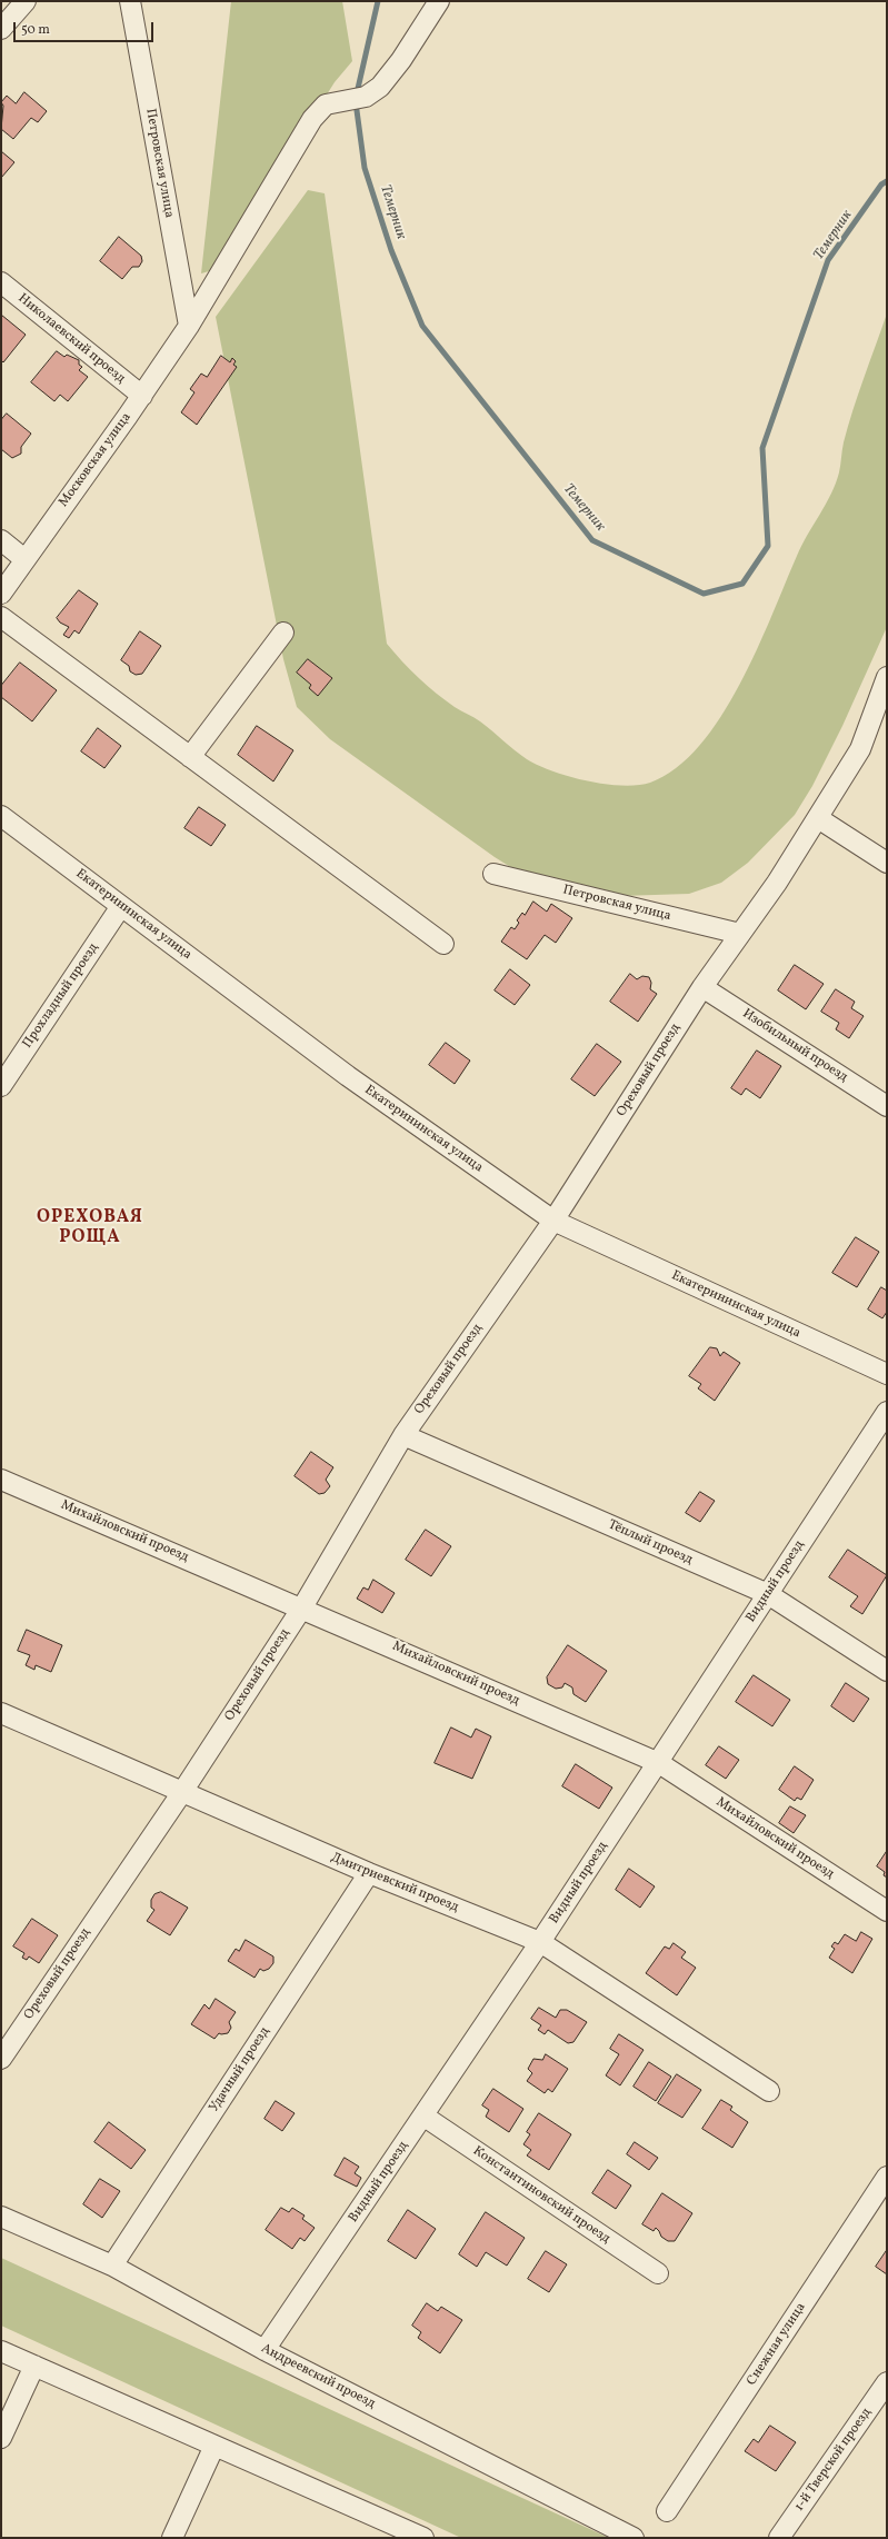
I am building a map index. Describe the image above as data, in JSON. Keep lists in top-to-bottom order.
{
  "streets": {
    "street": [
      "Петровская улица",
      "Николаевский проезд",
      "Московская улица",
      "Екатерининская улица",
      "Прохладный проезд",
      "Изобильный проезд",
      "Ореховый проезд",
      "Михайловский проезд",
      "Тёплый проезд",
      "Видный проезд",
      "Дмитриевский проезд",
      "Удачный проезд",
      "Константиновский проезд",
      "Снежная улица",
      "Андреевский проезд",
      "1-й Тверской проезд"
    ]
  },
  "crossings": [
    ["Петровская улица", "Московская улица"],
    ["Петровская улица", "Ореховый проезд"],
    ["Николаевский проезд", "Московская улица"],
    ["Екатерининская улица", "Прохладный проезд"],
    ["Екатерининская улица", "Ореховый проезд"],
    ["Изобильный проезд", "Ореховый проезд"],
    ["Ореховый проезд", "Михайловский проезд"],
    ["Ореховый проезд", "Тёплый проезд"],
    ["Ореховый проезд", "Дмитриевский проезд"],
    ["Михайловский проезд", "Видный проезд"],
    ["Тёплый проезд", "Видный проезд"],
    ["Видный проезд", "Дмитриевский проезд"],
    ["Видный проезд", "Константиновский проезд"],
    ["Видный проезд", "Андреевский проезд"],
    ["Дмитриевский проезд", "Удачный проезд"],
    ["Удачный проезд", "Андреевский проезд"]
  ],
  "districts": ["ОРЕХОВАЯ РОЩА"],
  "water": ["Темерник"],
  "scale_bar": "50 m"
}
